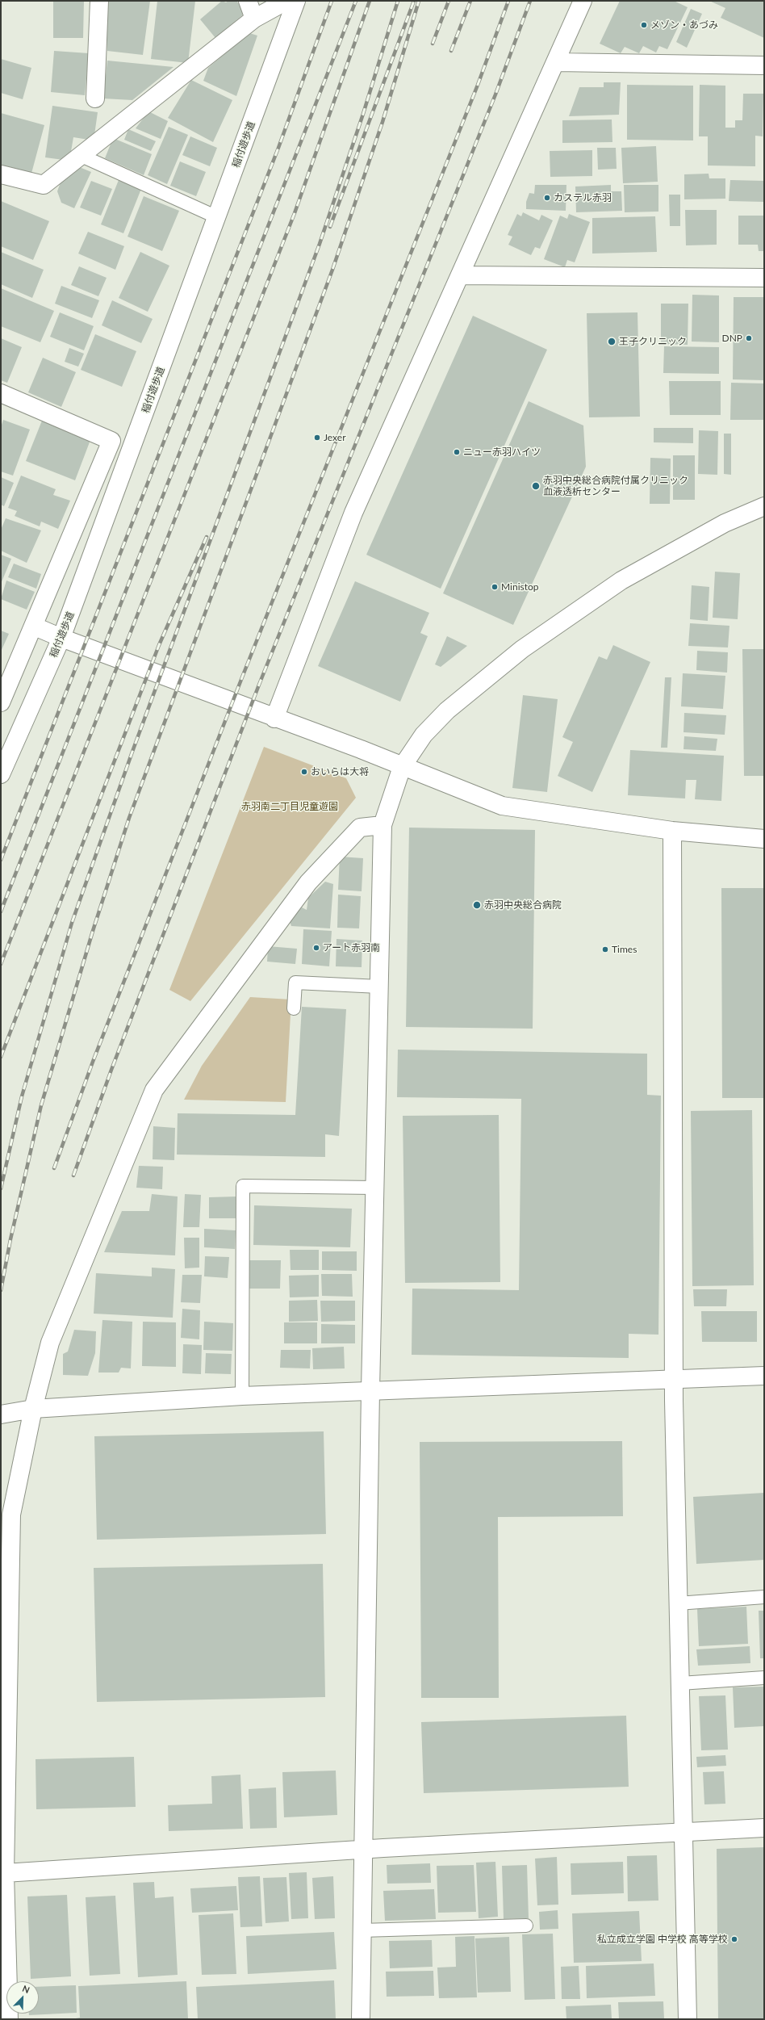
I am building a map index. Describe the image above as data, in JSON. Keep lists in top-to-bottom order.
{
  "streets": {
    "street": ["稲付遊歩道"]
  },
  "parks": ["赤羽南二丁目児童遊園"],
  "places": [
    "メゾン・あづみ",
    "カステル赤羽",
    "DNP",
    "王子クリニック",
    "Jexer",
    "ニュー赤羽ハイツ",
    "赤羽中央総合病院付属クリニック 血液透析センター",
    "Ministop",
    "おいらは大将",
    "赤羽中央総合病院",
    "アート赤羽南",
    "Times",
    "私立成立学園 中学校 高等学校"
  ],
  "north": "top right"
}
